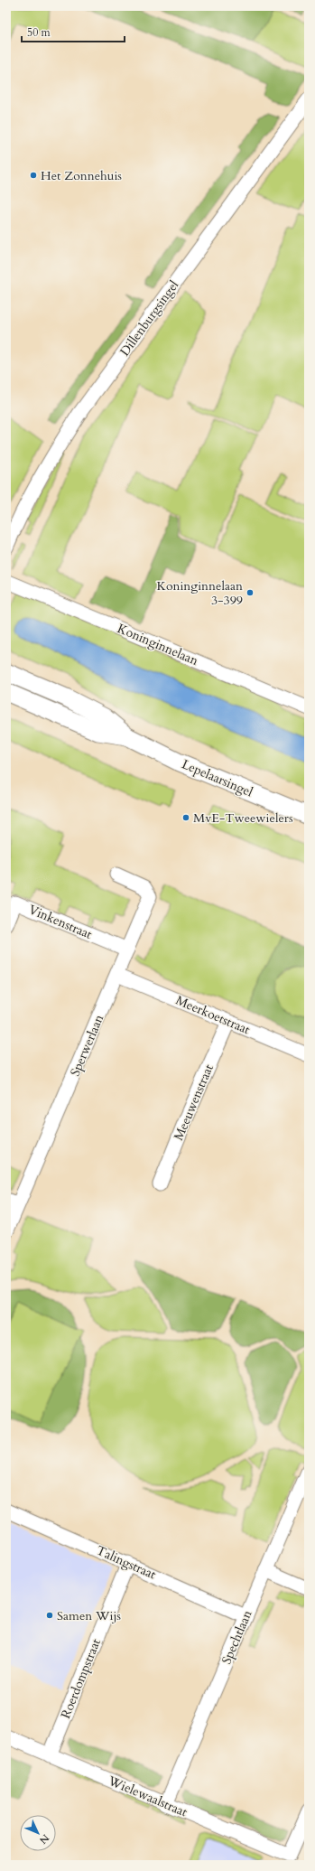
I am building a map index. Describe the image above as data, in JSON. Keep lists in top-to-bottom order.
{
  "streets": {
    "street": [
      "Dillenburgsingel",
      "Koninginnelaan",
      "Lepelaarsingel",
      "Vinkenstraat",
      "Meerkoetstraat",
      "Sperwerlaan",
      "Meeuwenstraat",
      "Talingstraat",
      "Spechtlaan",
      "Roerdompstraat",
      "Wielewaalstraat"
    ]
  },
  "crossings": [
    ["Vinkenstraat", "Sperwerlaan"],
    ["Meerkoetstraat", "Sperwerlaan"],
    ["Meerkoetstraat", "Meeuwenstraat"],
    ["Talingstraat", "Spechtlaan"],
    ["Talingstraat", "Roerdompstraat"],
    ["Spechtlaan", "Wielewaalstraat"],
    ["Roerdompstraat", "Wielewaalstraat"]
  ],
  "places": [
    "Het Zonnehuis",
    "Koninginnelaan 3-399",
    "MvE-Tweewielers",
    "Samen Wijs"
  ],
  "scale_bar": "50 m",
  "north": "bottom right"
}
